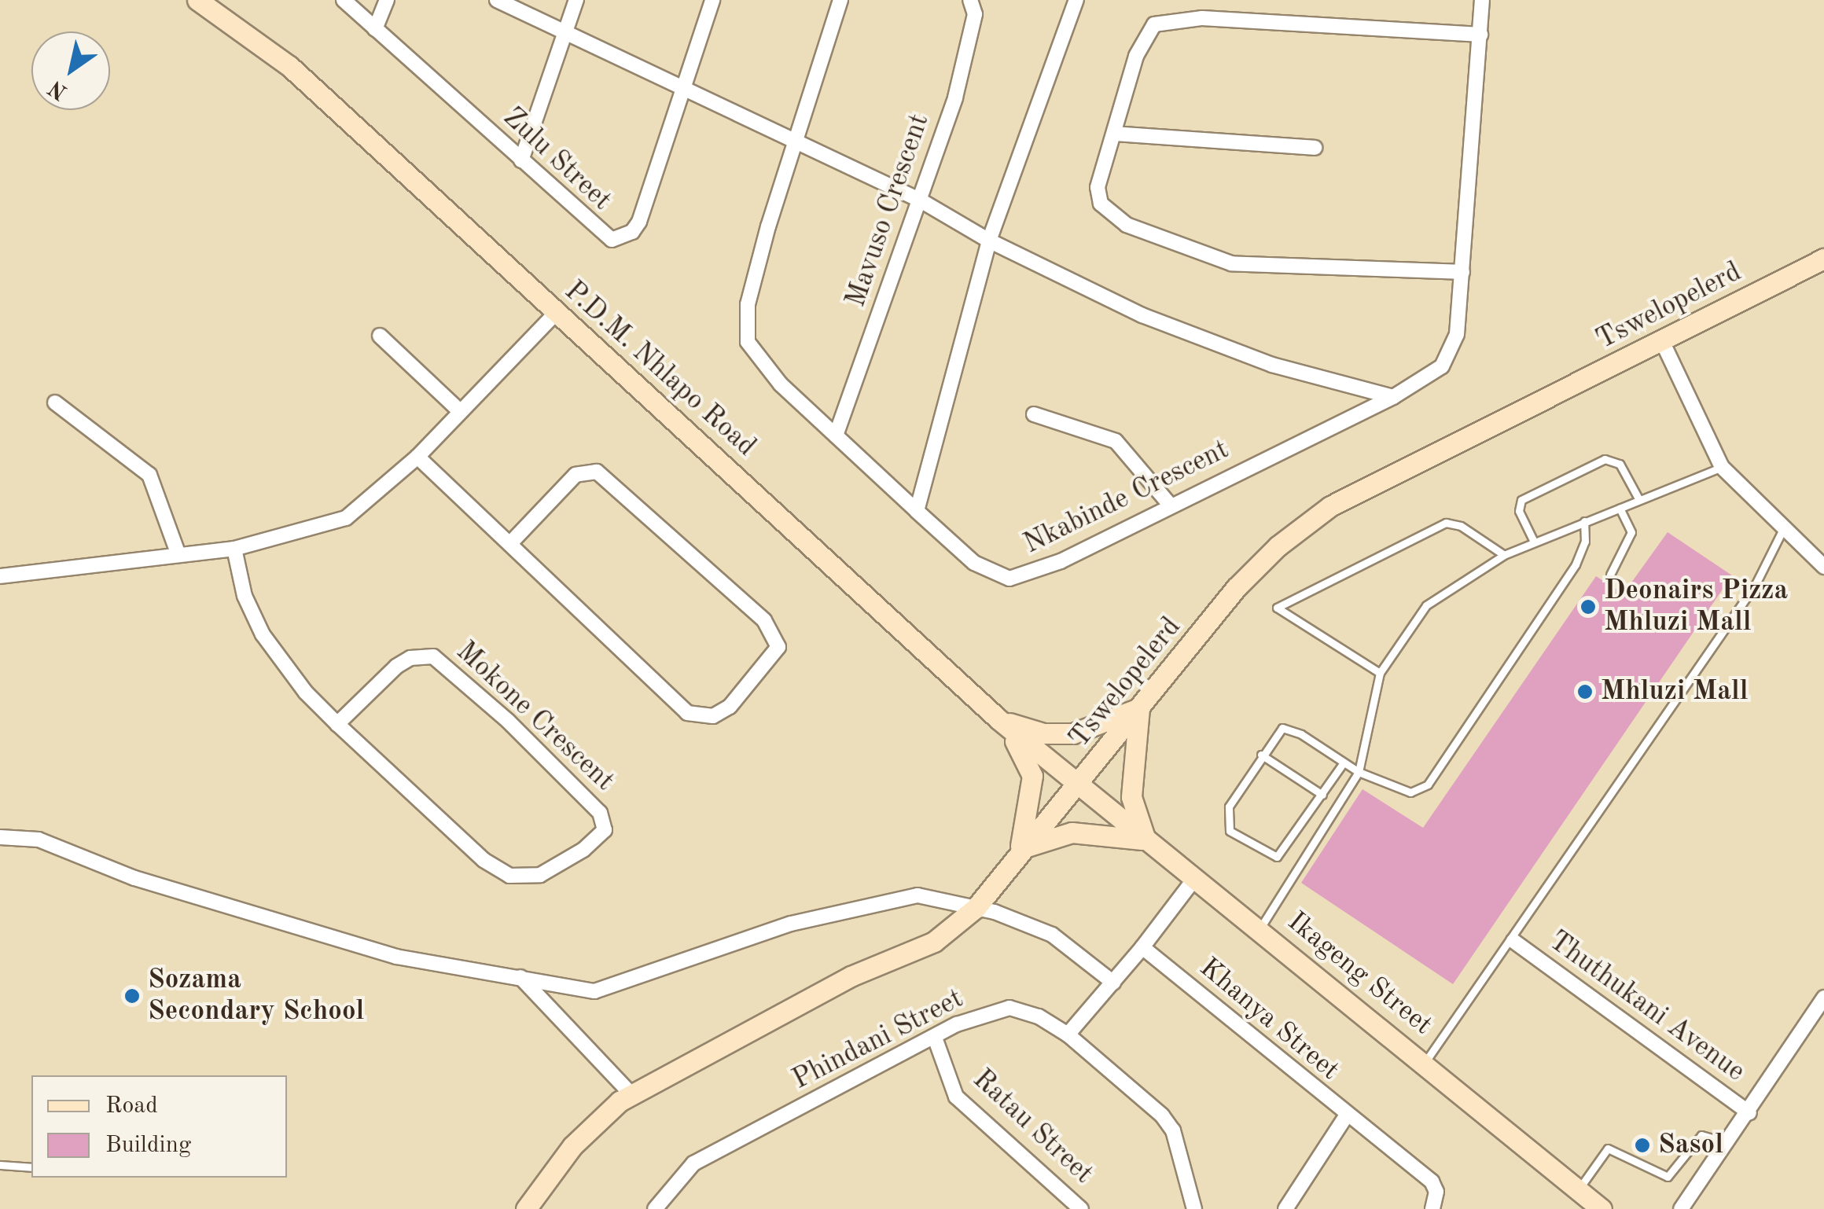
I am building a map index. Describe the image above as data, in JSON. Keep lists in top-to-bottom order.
{
  "streets": {
    "street": [
      "Zulu Street",
      "Mavuso Crescent",
      "Tswelopelerd",
      "P.D.M. Nhlapo Road",
      "Nkabinde Crescent",
      "Mokone Crescent",
      "Ikageng Street",
      "Thuthukani Avenue",
      "Khanya Street",
      "Phindani Street",
      "Ratau Street"
    ]
  },
  "crossings": [
    ["Mavuso Crescent", "Nkabinde Crescent"],
    ["Tswelopelerd", "P.D.M. Nhlapo Road"],
    ["Tswelopelerd", "Ikageng Street"],
    ["P.D.M. Nhlapo Road", "Ikageng Street"],
    ["Phindani Street", "Ratau Street"]
  ],
  "places": [
    "Deonairs Pizza Mhluzi Mall",
    "Mhluzi Mall",
    "Sozama Secondary School",
    "Sasol"
  ],
  "legend": ["Road", "Building"],
  "north": "bottom left"
}
